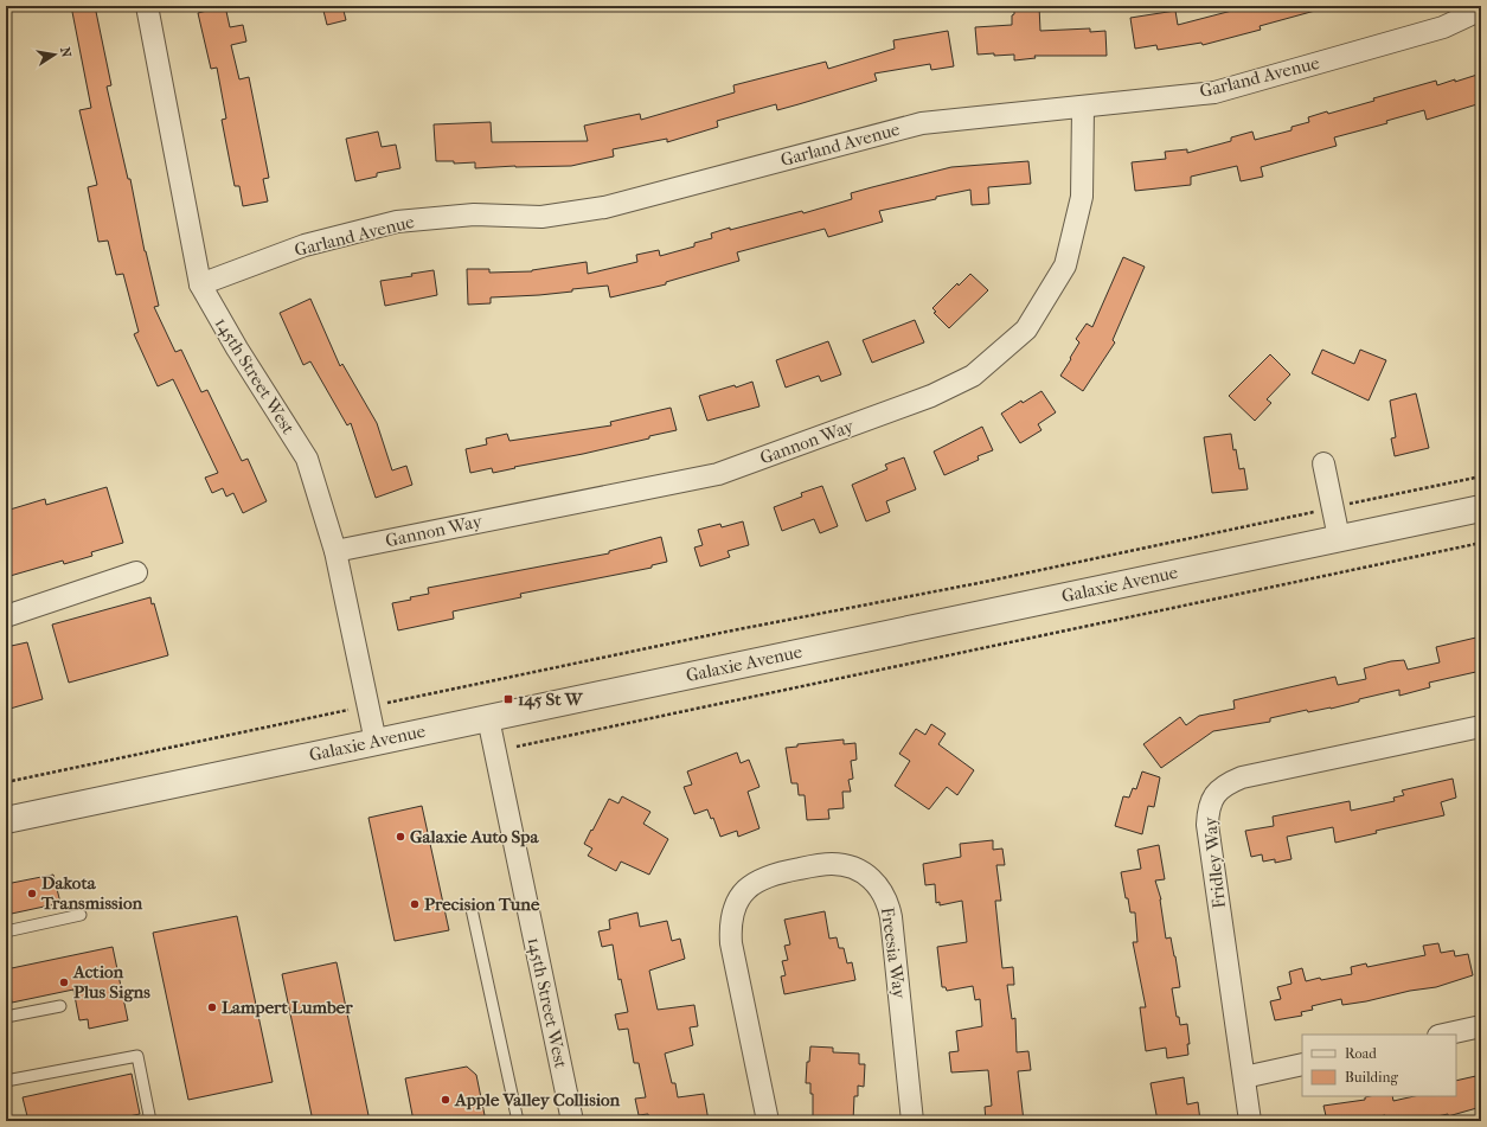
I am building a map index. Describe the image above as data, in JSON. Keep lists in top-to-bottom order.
{
  "streets": {
    "street": [
      "Garland Avenue",
      "145th Street West",
      "Gannon Way",
      "Galaxie Avenue",
      "Fridley Way",
      "Freesia Way"
    ]
  },
  "crossings": [
    ["Garland Avenue", "145th Street West"],
    ["Garland Avenue", "Gannon Way"],
    ["145th Street West", "Gannon Way"],
    ["145th Street West", "Galaxie Avenue"]
  ],
  "places": {
    "transit": ["145 St W"],
    "other": [
      "Galaxie Auto Spa",
      "Dakota Transmission",
      "Precision Tune",
      "Action Plus Signs",
      "Lampert Lumber",
      "Apple Valley Collision"
    ]
  },
  "legend": ["Road", "Building"],
  "north": "right"
}
